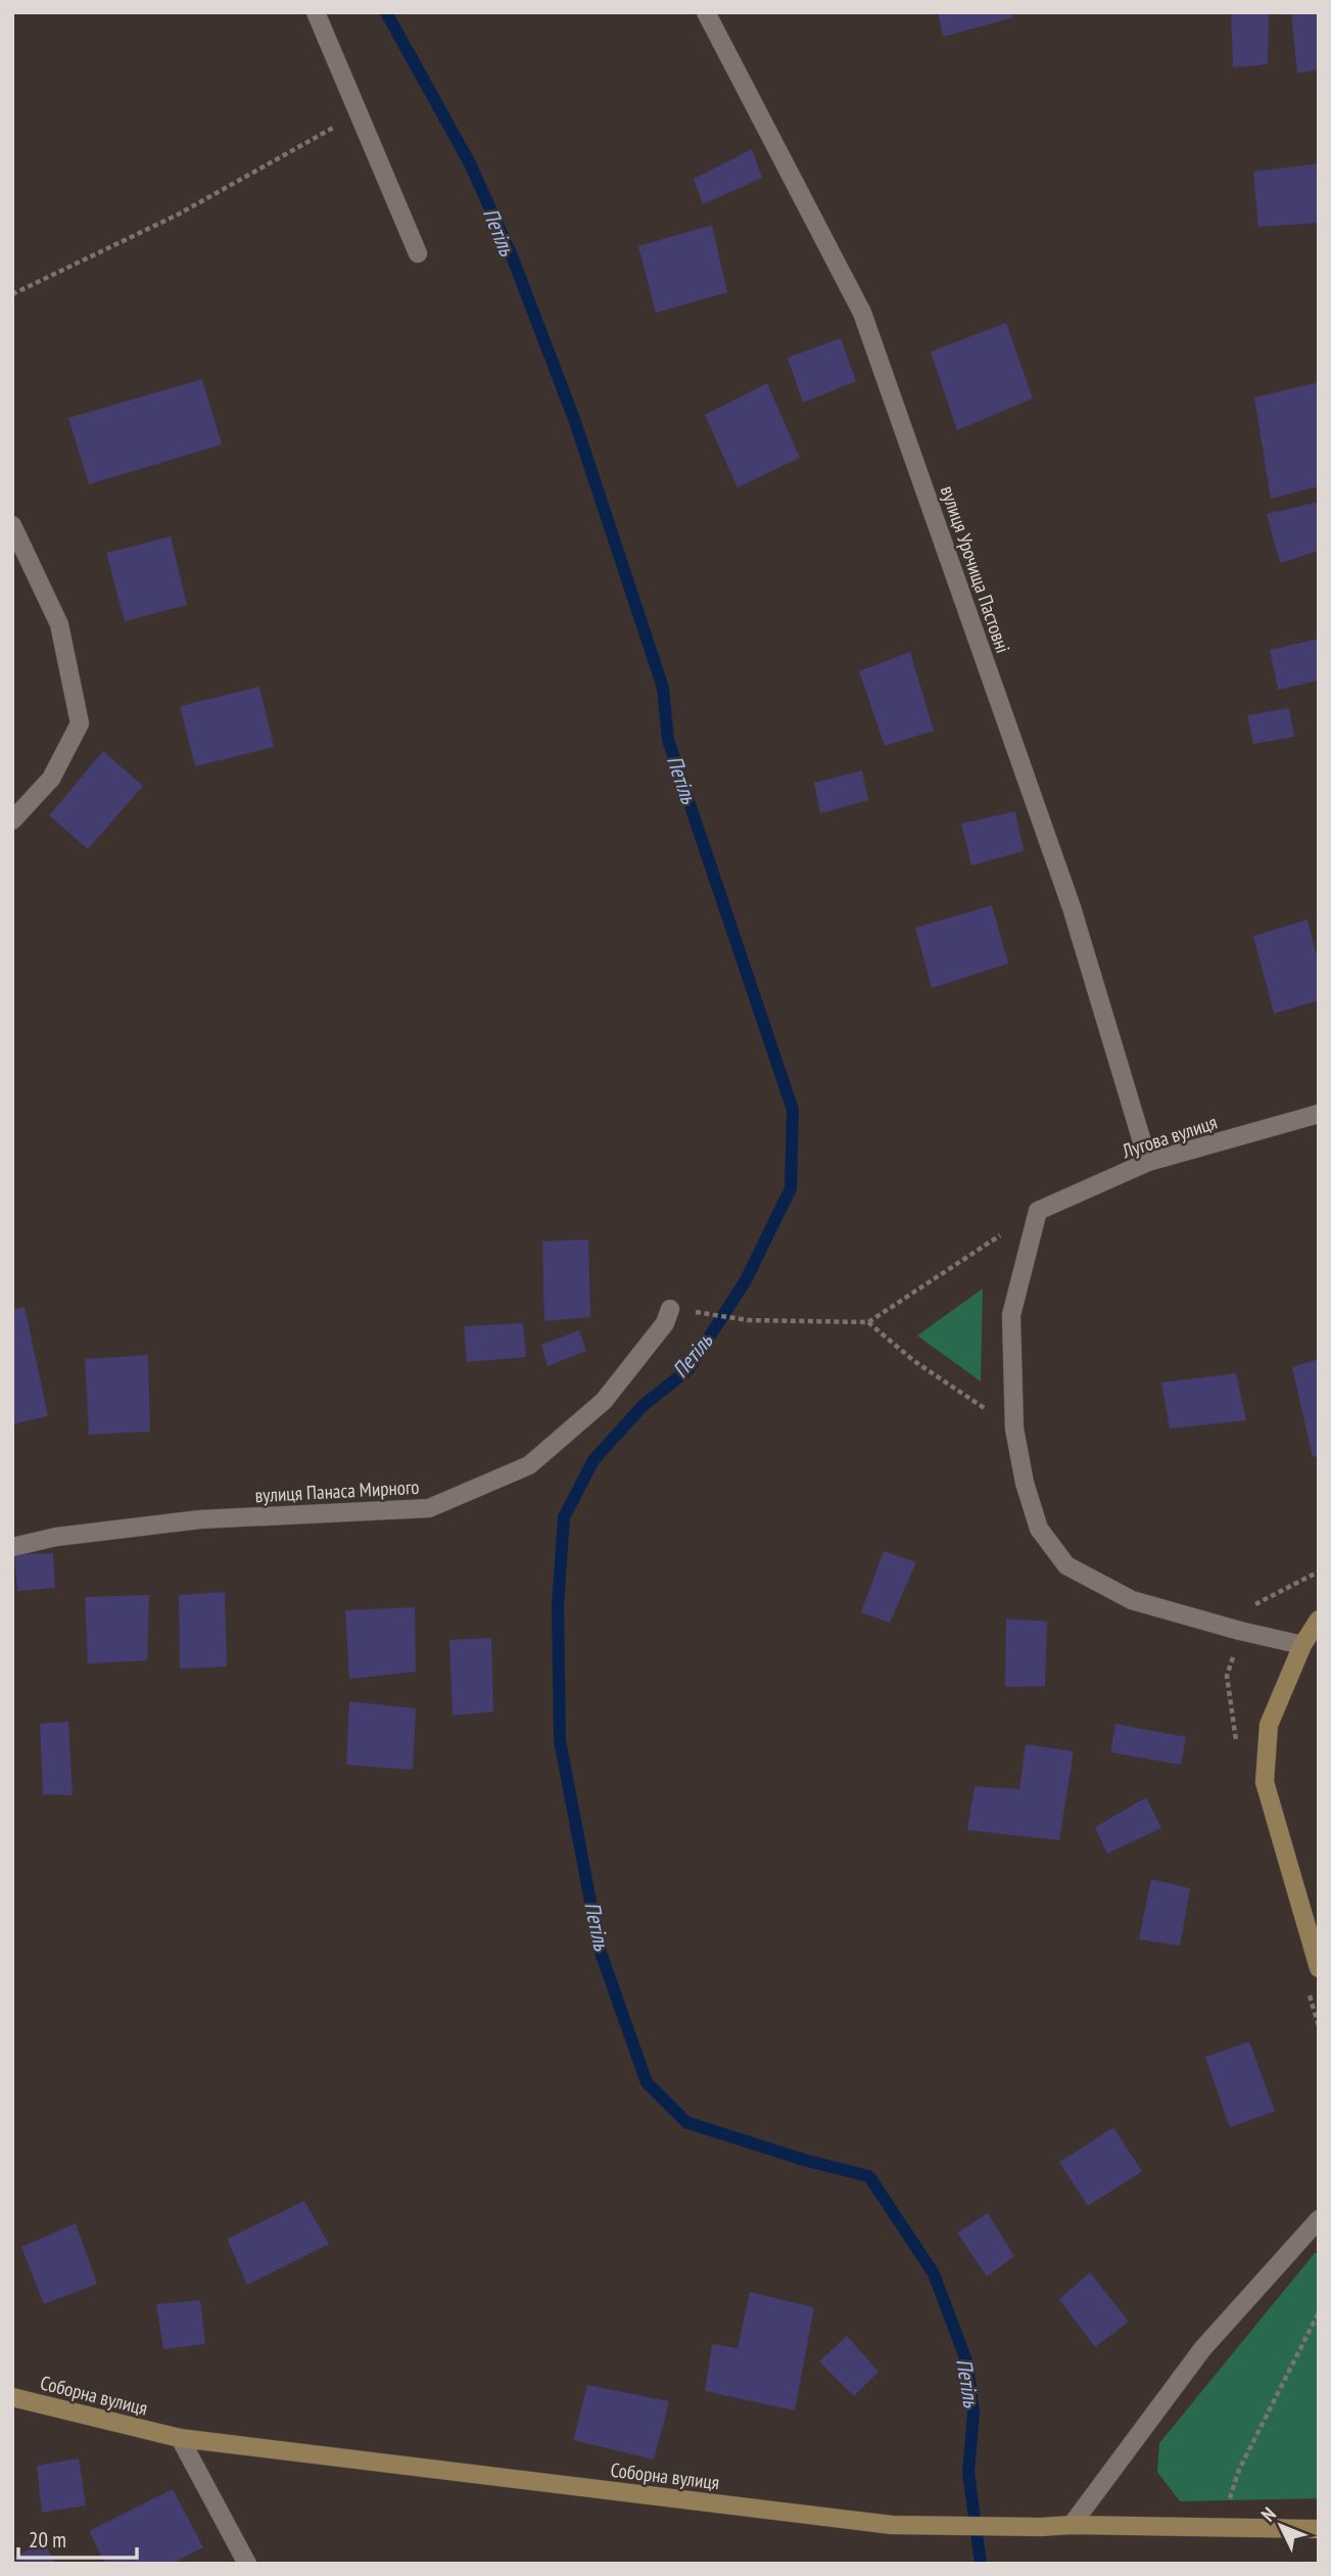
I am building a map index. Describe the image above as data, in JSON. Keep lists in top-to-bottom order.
{
  "streets": {
    "street": [
      "вулиця Урочища Пастовні",
      "Лугова вулиця",
      "вулиця Панаса Мирного",
      "Соборна вулиця"
    ]
  },
  "crossings": [
    ["вулиця Урочища Пастовні", "Лугова вулиця"]
  ],
  "water": ["Петіль"],
  "scale_bar": "20 m",
  "north": "top left"
}
